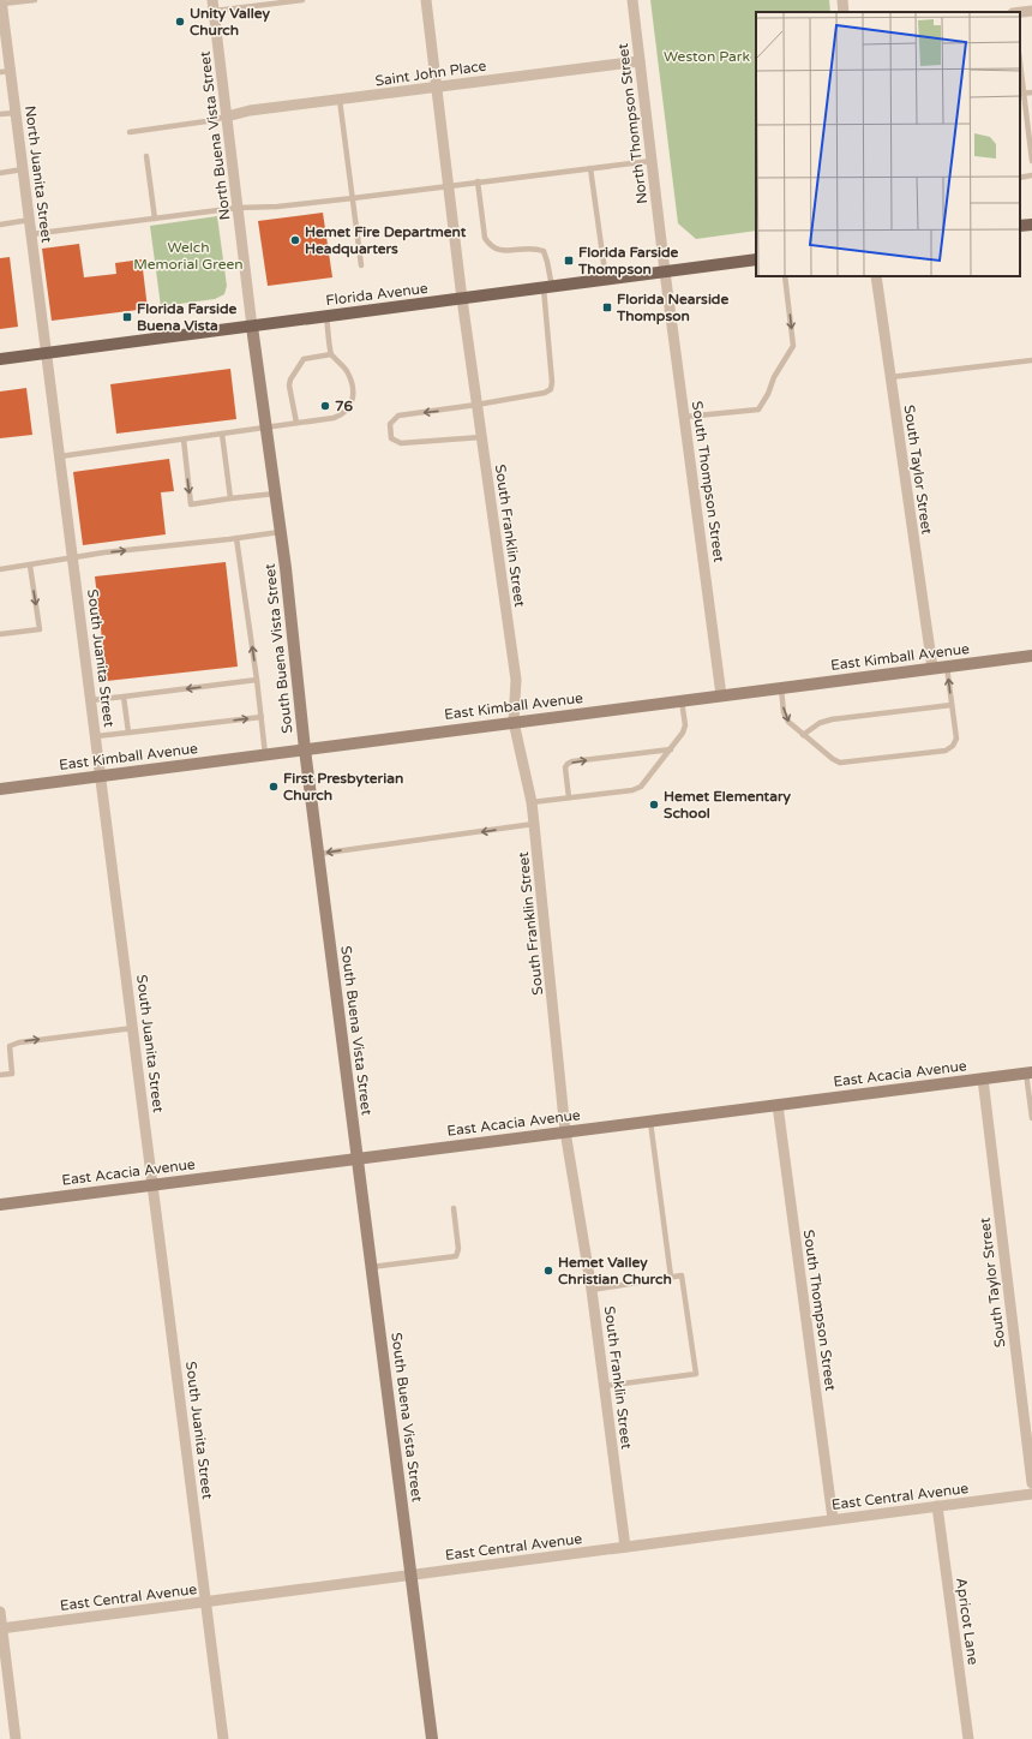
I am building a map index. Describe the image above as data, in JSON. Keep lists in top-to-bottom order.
{
  "streets": {
    "main road": ["Florida Avenue"],
    "street": [
      "Saint John Place",
      "North Thompson Street",
      "North Buena Vista Street",
      "North Juanita Street",
      "South Taylor Street",
      "South Thompson Street",
      "South Franklin Street",
      "South Buena Vista Street",
      "East Kimball Avenue",
      "South Juanita Street",
      "East Acacia Avenue",
      "East Central Avenue",
      "Apricot Lane"
    ]
  },
  "crossings": [
    ["Saint John Place", "North Thompson Street"],
    ["Saint John Place", "North Buena Vista Street"],
    ["Saint John Place", "South Franklin Street"],
    ["North Thompson Street", "Florida Avenue"],
    ["North Thompson Street", "South Thompson Street"],
    ["North Buena Vista Street", "Florida Avenue"],
    ["North Buena Vista Street", "South Buena Vista Street"],
    ["North Juanita Street", "Florida Avenue"],
    ["North Juanita Street", "South Juanita Street"],
    ["Florida Avenue", "South Thompson Street"],
    ["Florida Avenue", "South Franklin Street"],
    ["Florida Avenue", "South Buena Vista Street"],
    ["Florida Avenue", "South Juanita Street"],
    ["South Taylor Street", "East Kimball Avenue"],
    ["South Taylor Street", "East Acacia Avenue"],
    ["South Thompson Street", "East Kimball Avenue"],
    ["South Thompson Street", "East Acacia Avenue"],
    ["South Thompson Street", "East Central Avenue"],
    ["South Franklin Street", "East Kimball Avenue"],
    ["South Franklin Street", "East Acacia Avenue"],
    ["South Franklin Street", "East Central Avenue"],
    ["South Buena Vista Street", "East Kimball Avenue"],
    ["South Buena Vista Street", "East Acacia Avenue"],
    ["South Buena Vista Street", "East Central Avenue"],
    ["East Kimball Avenue", "South Juanita Street"],
    ["South Juanita Street", "East Acacia Avenue"],
    ["South Juanita Street", "East Central Avenue"],
    ["East Central Avenue", "Apricot Lane"]
  ],
  "parks": ["Weston Park", "Welch Memorial Green"],
  "places": {
    "other": [
      "Unity Valley Church",
      "Hemet Fire Department Headquarters",
      "76",
      "First Presbyterian Church",
      "Hemet Elementary School",
      "Hemet Valley Christian Church"
    ],
    "transit": ["Florida Farside Thompson", "Florida Nearside Thompson", "Florida Farside Buena Vista"]
  }
}
